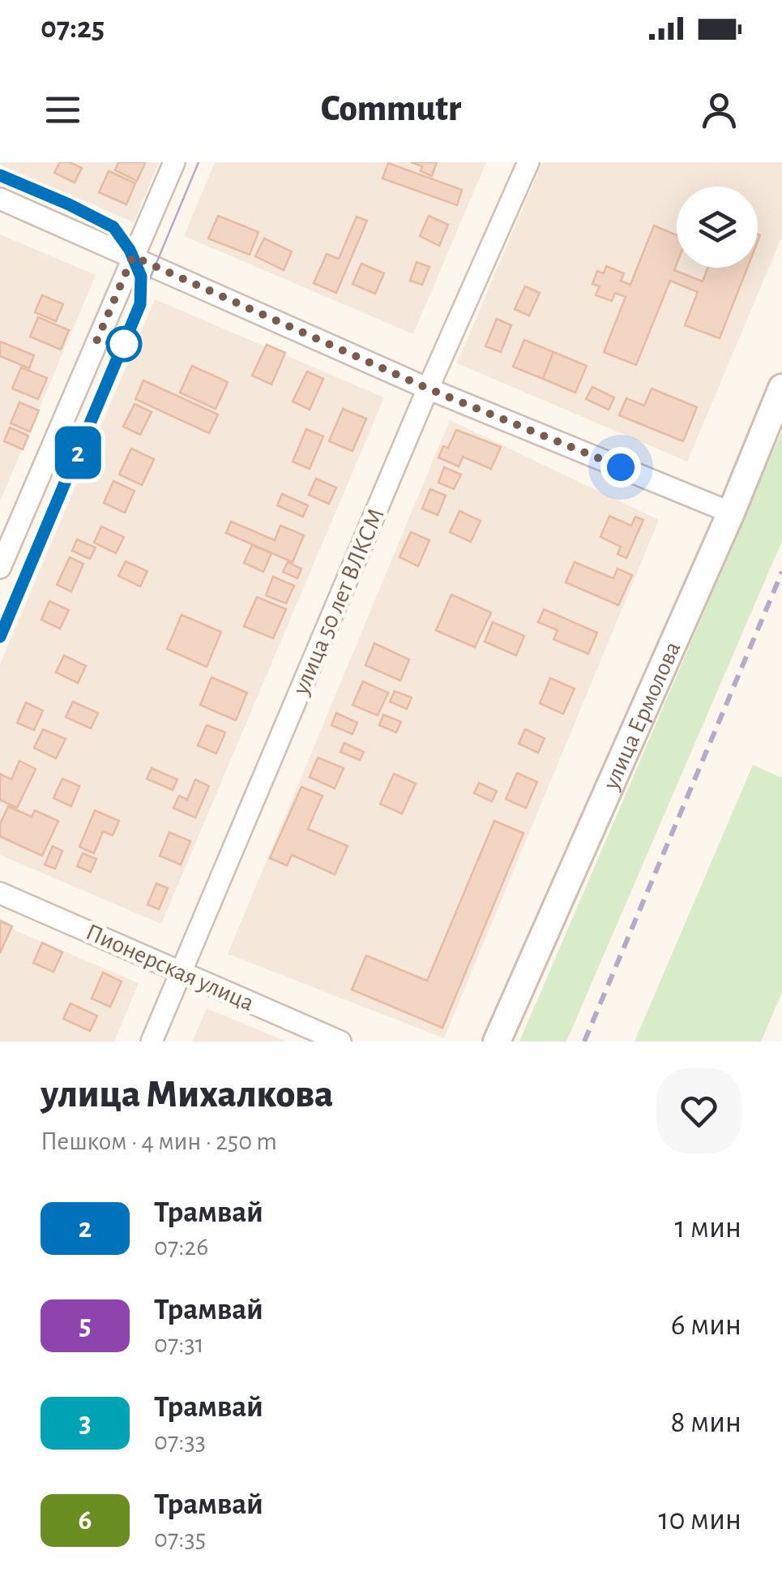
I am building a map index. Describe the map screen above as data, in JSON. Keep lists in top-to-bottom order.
{
  "streets": {
    "street": ["улица 50 лет ВЛКСМ", "улица Ермолова", "Пионерская улица"]
  },
  "crossings": [
    ["улица 50 лет ВЛКСМ", "Пионерская улица"]
  ],
  "lines": ["tram line 2"],
  "page": {
    "status": "07:25",
    "header": "Commutr",
    "on_map": "2",
    "heading": ["улица Михалкова", "Пешком · 4 мин · 250 m"],
    "list": [
      {
        "mark": "2",
        "name": "Трамвай",
        "note": "07:26",
        "value": "1 мин"
      },
      {
        "mark": "5",
        "name": "Трамвай",
        "note": "07:31",
        "value": "6 мин"
      },
      {
        "mark": "3",
        "name": "Трамвай",
        "note": "07:33",
        "value": "8 мин"
      },
      {
        "mark": "6",
        "name": "Трамвай",
        "note": "07:35",
        "value": "10 мин"
      }
    ]
  }
}
